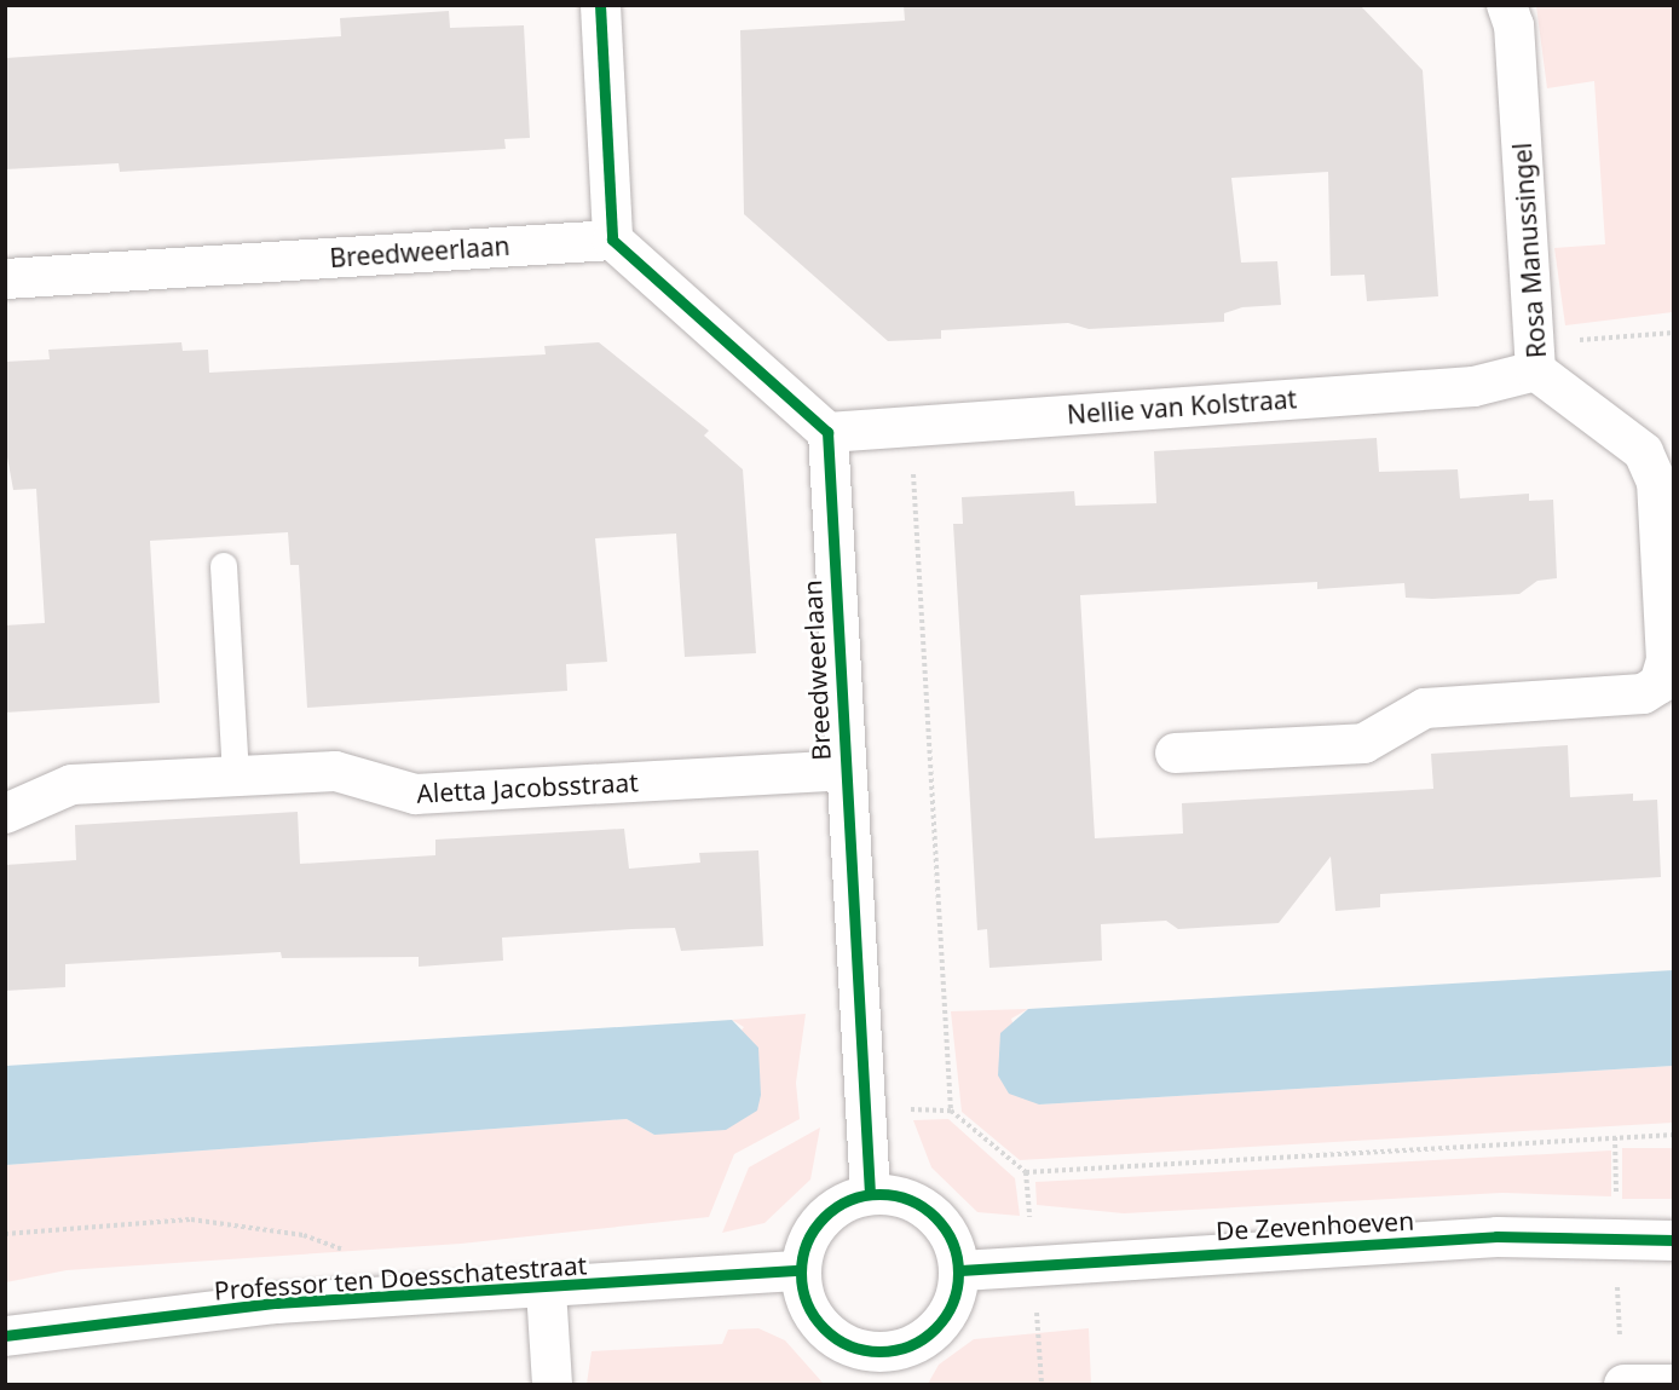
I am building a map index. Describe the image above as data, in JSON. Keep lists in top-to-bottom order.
{
  "streets": {
    "street": [
      "Rosa Manussingel",
      "Breedweerlaan",
      "Nellie van Kolstraat",
      "Aletta Jacobsstraat",
      "De Zevenhoeven",
      "Professor ten Doesschatestraat"
    ]
  },
  "crossings": [
    ["Rosa Manussingel", "Nellie van Kolstraat"],
    ["Breedweerlaan", "Nellie van Kolstraat"],
    ["Breedweerlaan", "Aletta Jacobsstraat"],
    ["Breedweerlaan", "De Zevenhoeven"],
    ["Breedweerlaan", "Professor ten Doesschatestraat"],
    ["De Zevenhoeven", "Professor ten Doesschatestraat"]
  ]
}
